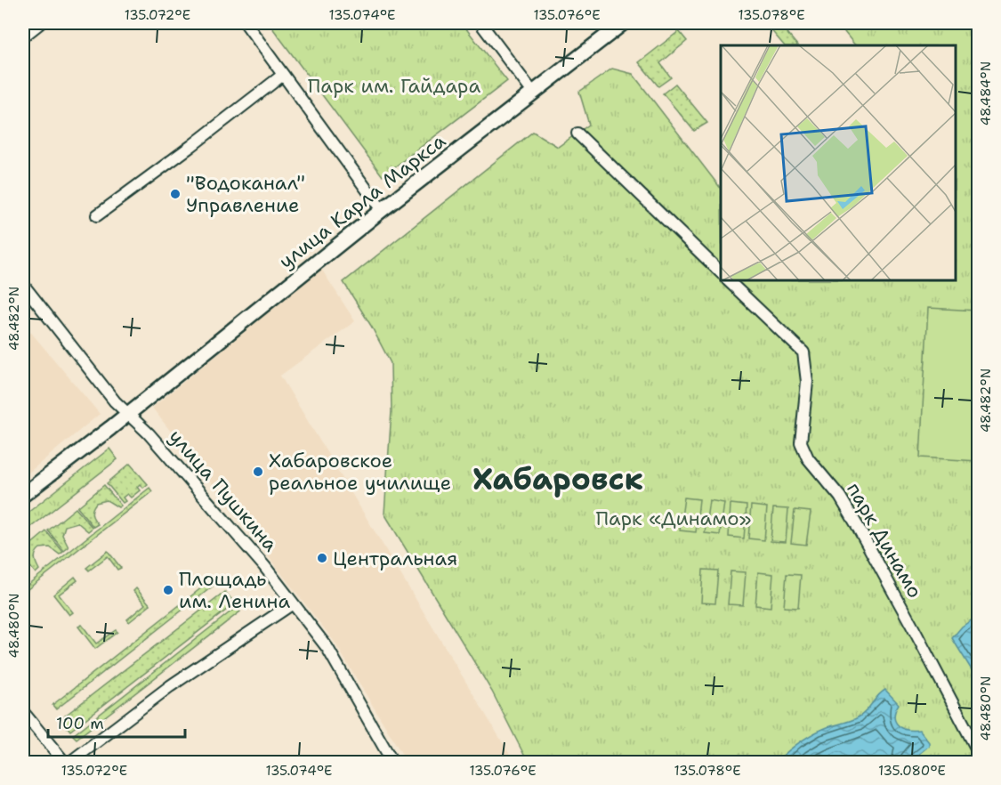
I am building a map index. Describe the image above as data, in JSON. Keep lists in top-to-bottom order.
{
  "streets": {
    "main road": ["улица Карла Маркса"],
    "street": ["улица Пушкина", "парк Динамо"]
  },
  "crossings": [
    ["улица Карла Маркса", "улица Пушкина"]
  ],
  "districts": ["Хабаровск"],
  "parks": ["Парк им. Гайдара", "Парк «Динамо»"],
  "places": [
    "\"Водоканал\" Управление",
    "Хабаровское реальное училище",
    "Центральная",
    "Площадь им. Ленина"
  ],
  "scale_bar": "100 m",
  "coordinates": [
    "135.072°E",
    "135.074°E",
    "135.076°E",
    "135.078°E",
    "48.484°N",
    "48.482°N",
    "48.480°N",
    "135.080°E"
  ]
}
